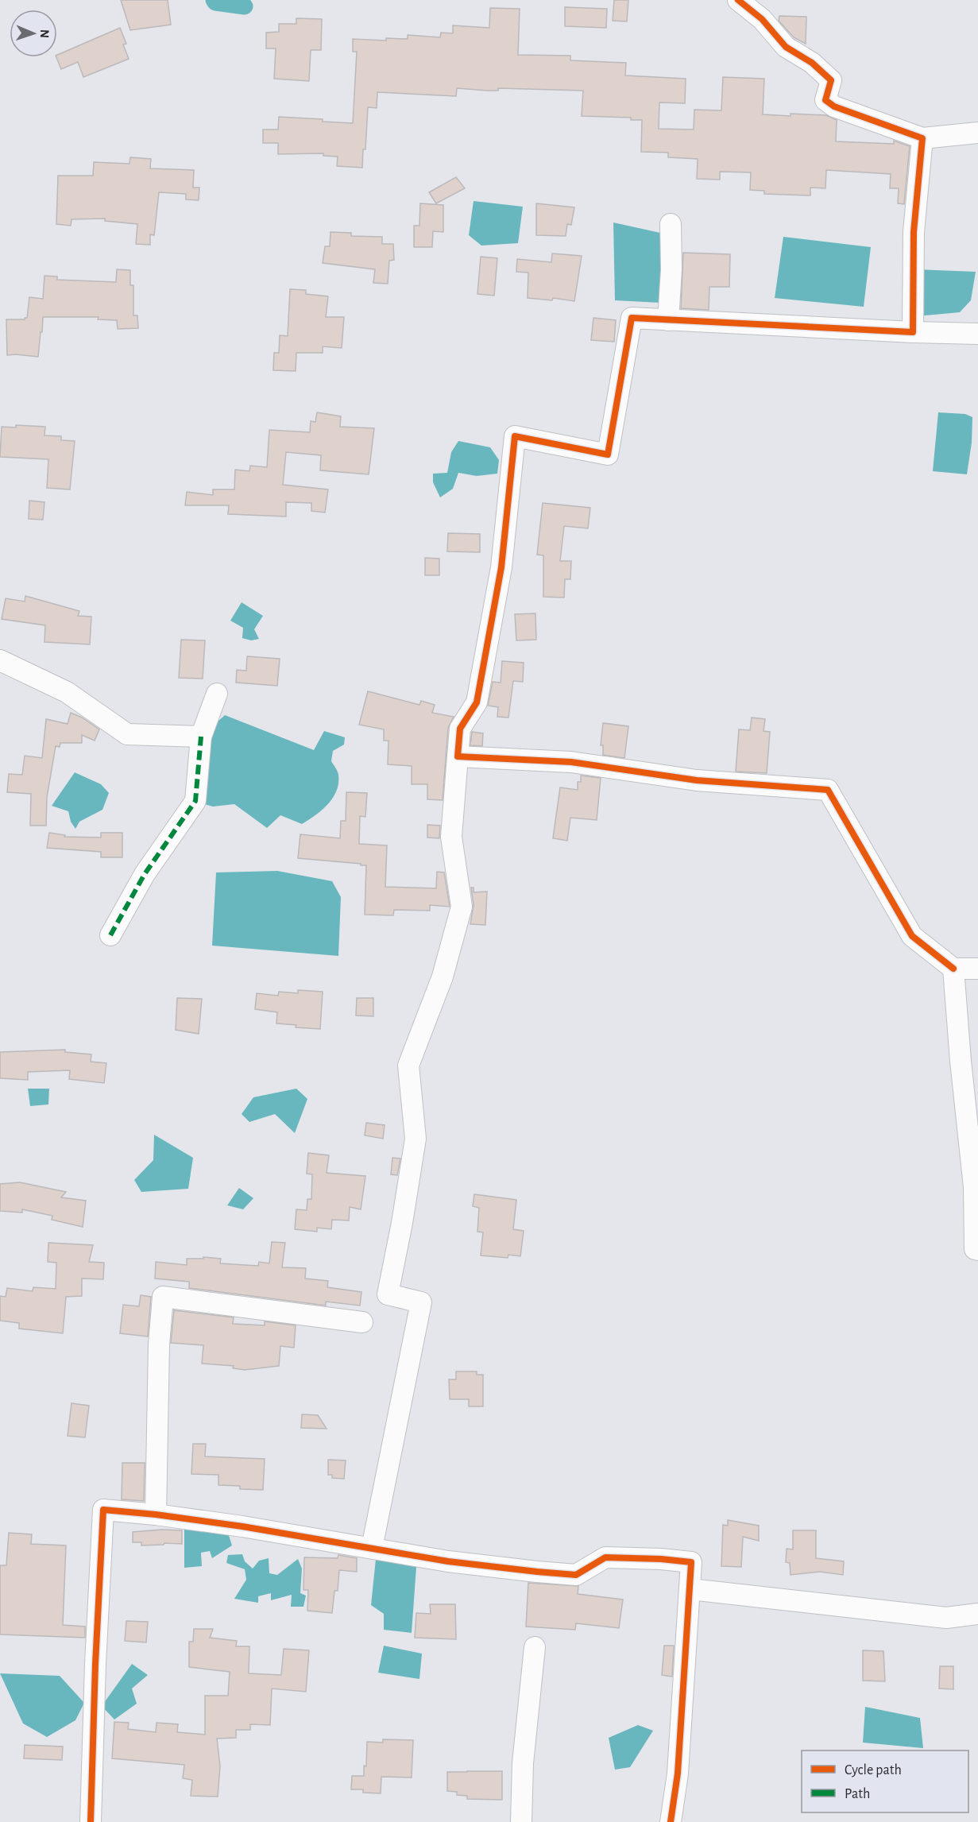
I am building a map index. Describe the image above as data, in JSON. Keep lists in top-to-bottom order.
{
  "legend": ["Cycle path", "Path"],
  "north": "right"
}
